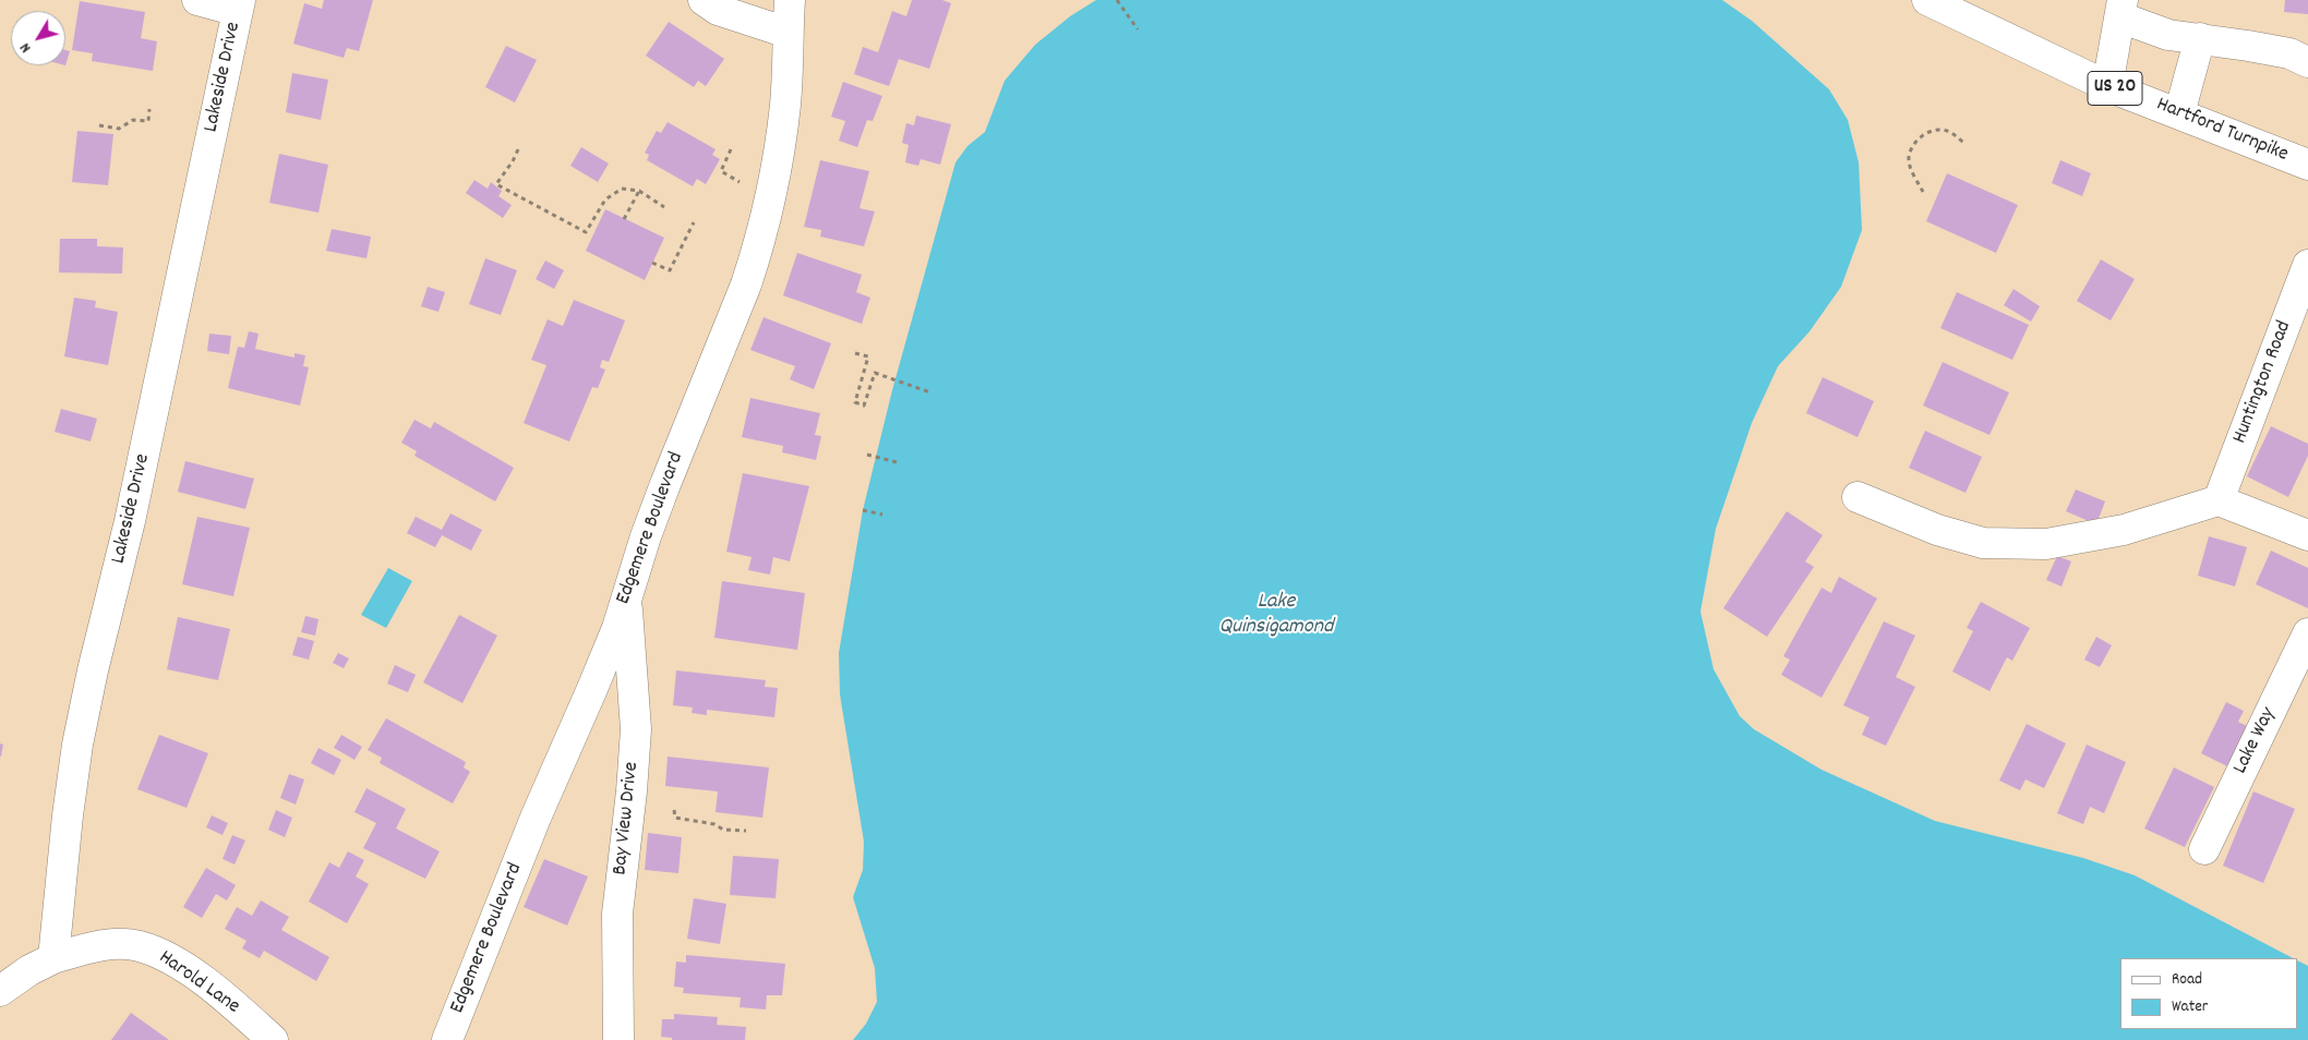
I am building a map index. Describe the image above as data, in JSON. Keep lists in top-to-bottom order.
{
  "streets": {
    "street": [
      "Lakeside Drive",
      "US 20",
      "Hartford Turnpike",
      "Huntington Road",
      "Edgemere Boulevard",
      "Lake Way",
      "Bay View Drive",
      "Harold Lane"
    ]
  },
  "crossings": [
    ["Lakeside Drive", "Harold Lane"],
    ["Edgemere Boulevard", "Bay View Drive"]
  ],
  "water": ["Lake Quinsigamond"],
  "legend": ["Road", "Water"],
  "north": "bottom left"
}
